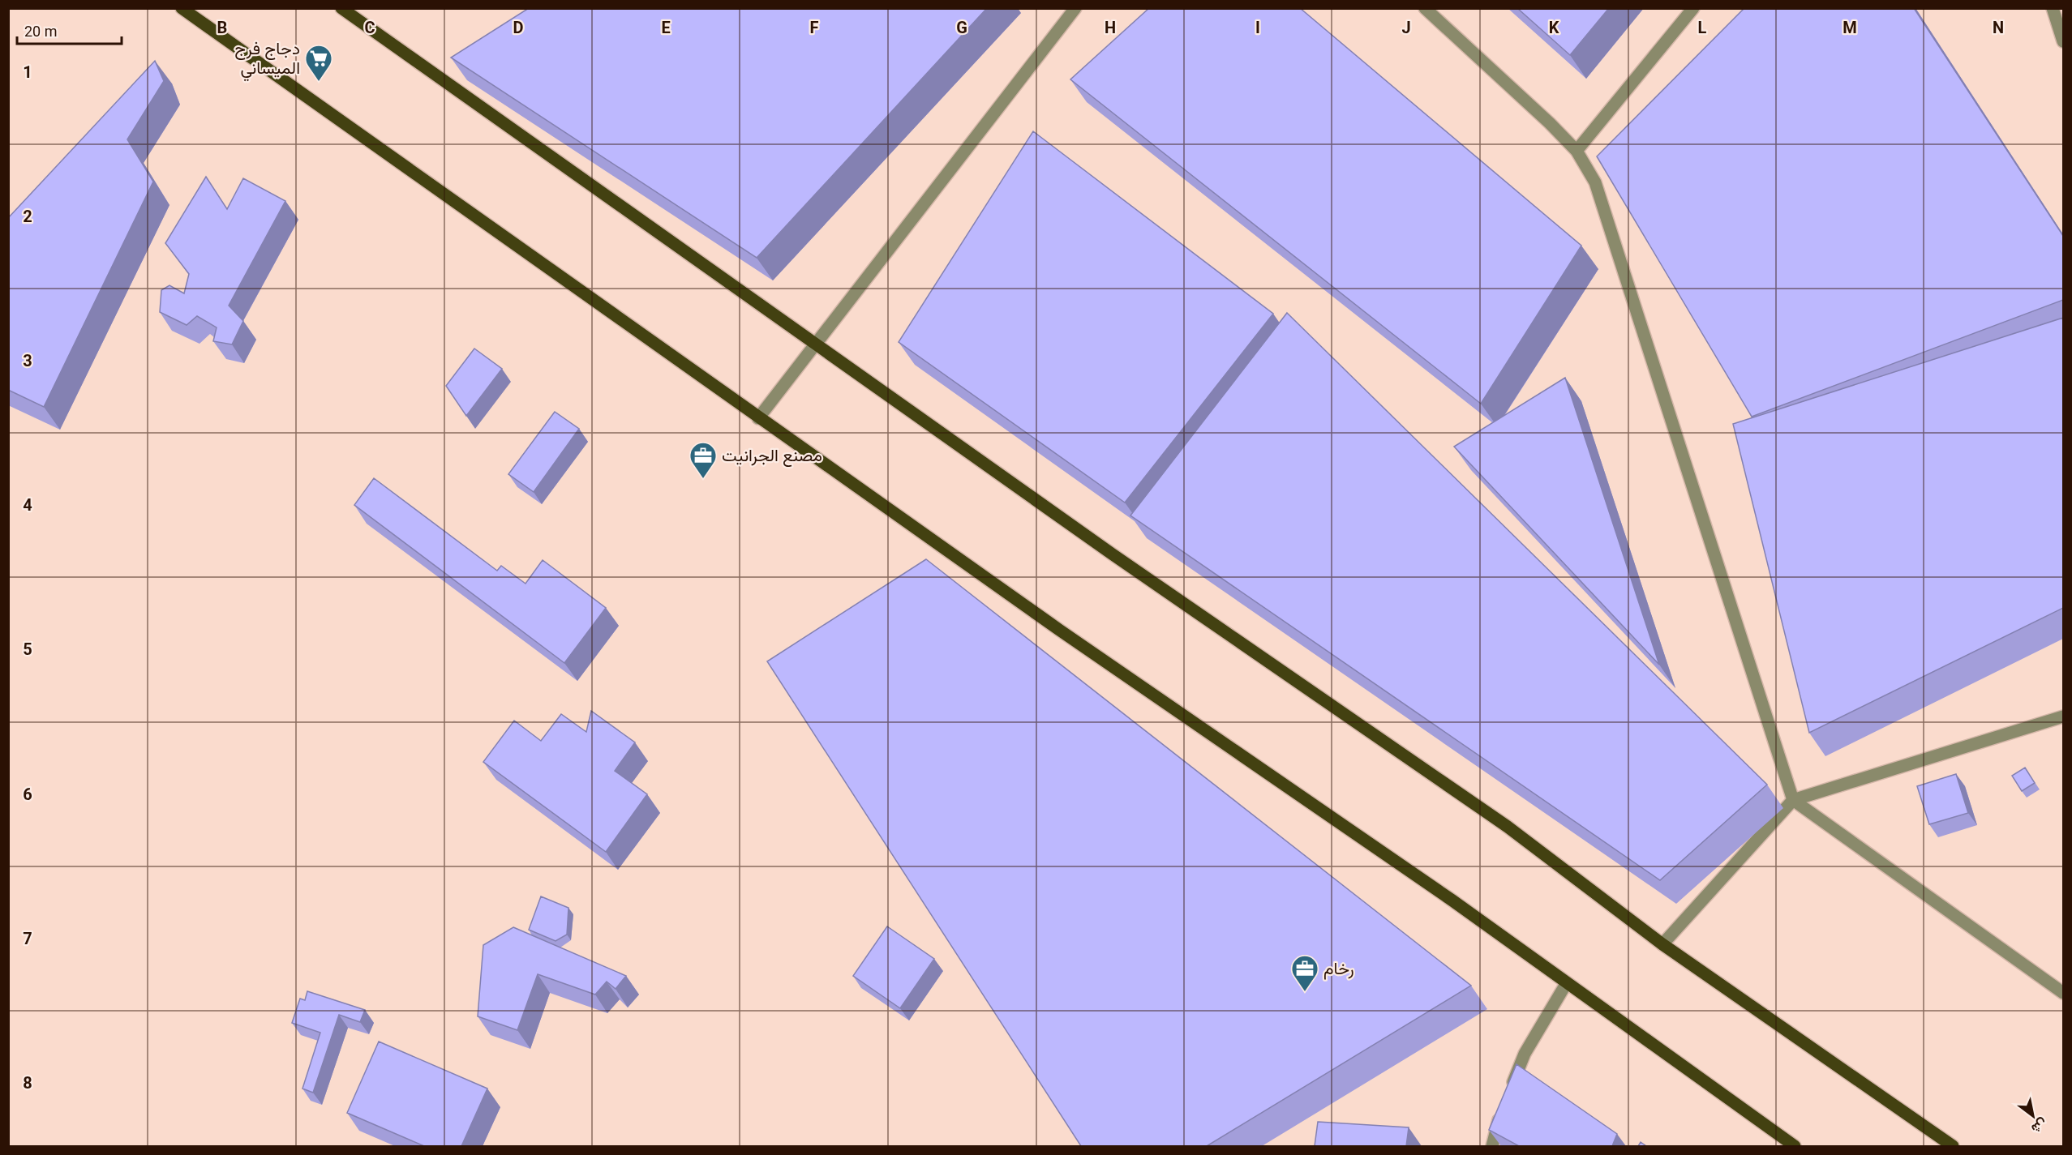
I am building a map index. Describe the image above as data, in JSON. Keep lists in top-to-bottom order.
{
  "places": {
    "supermarket": ["دجاج فرج الميساني"],
    "office": ["مصنع الجرانيت", "رخام"]
  },
  "scale_bar": "20 m",
  "north": "bottom right",
  "grid": {
    "columns": [
      "B",
      "C",
      "D",
      "E",
      "F",
      "G",
      "H",
      "I",
      "J",
      "K",
      "L",
      "M",
      "N"
    ],
    "rows": [
      "1",
      "2",
      "3",
      "4",
      "5",
      "6",
      "7",
      "8"
    ]
  }
}
